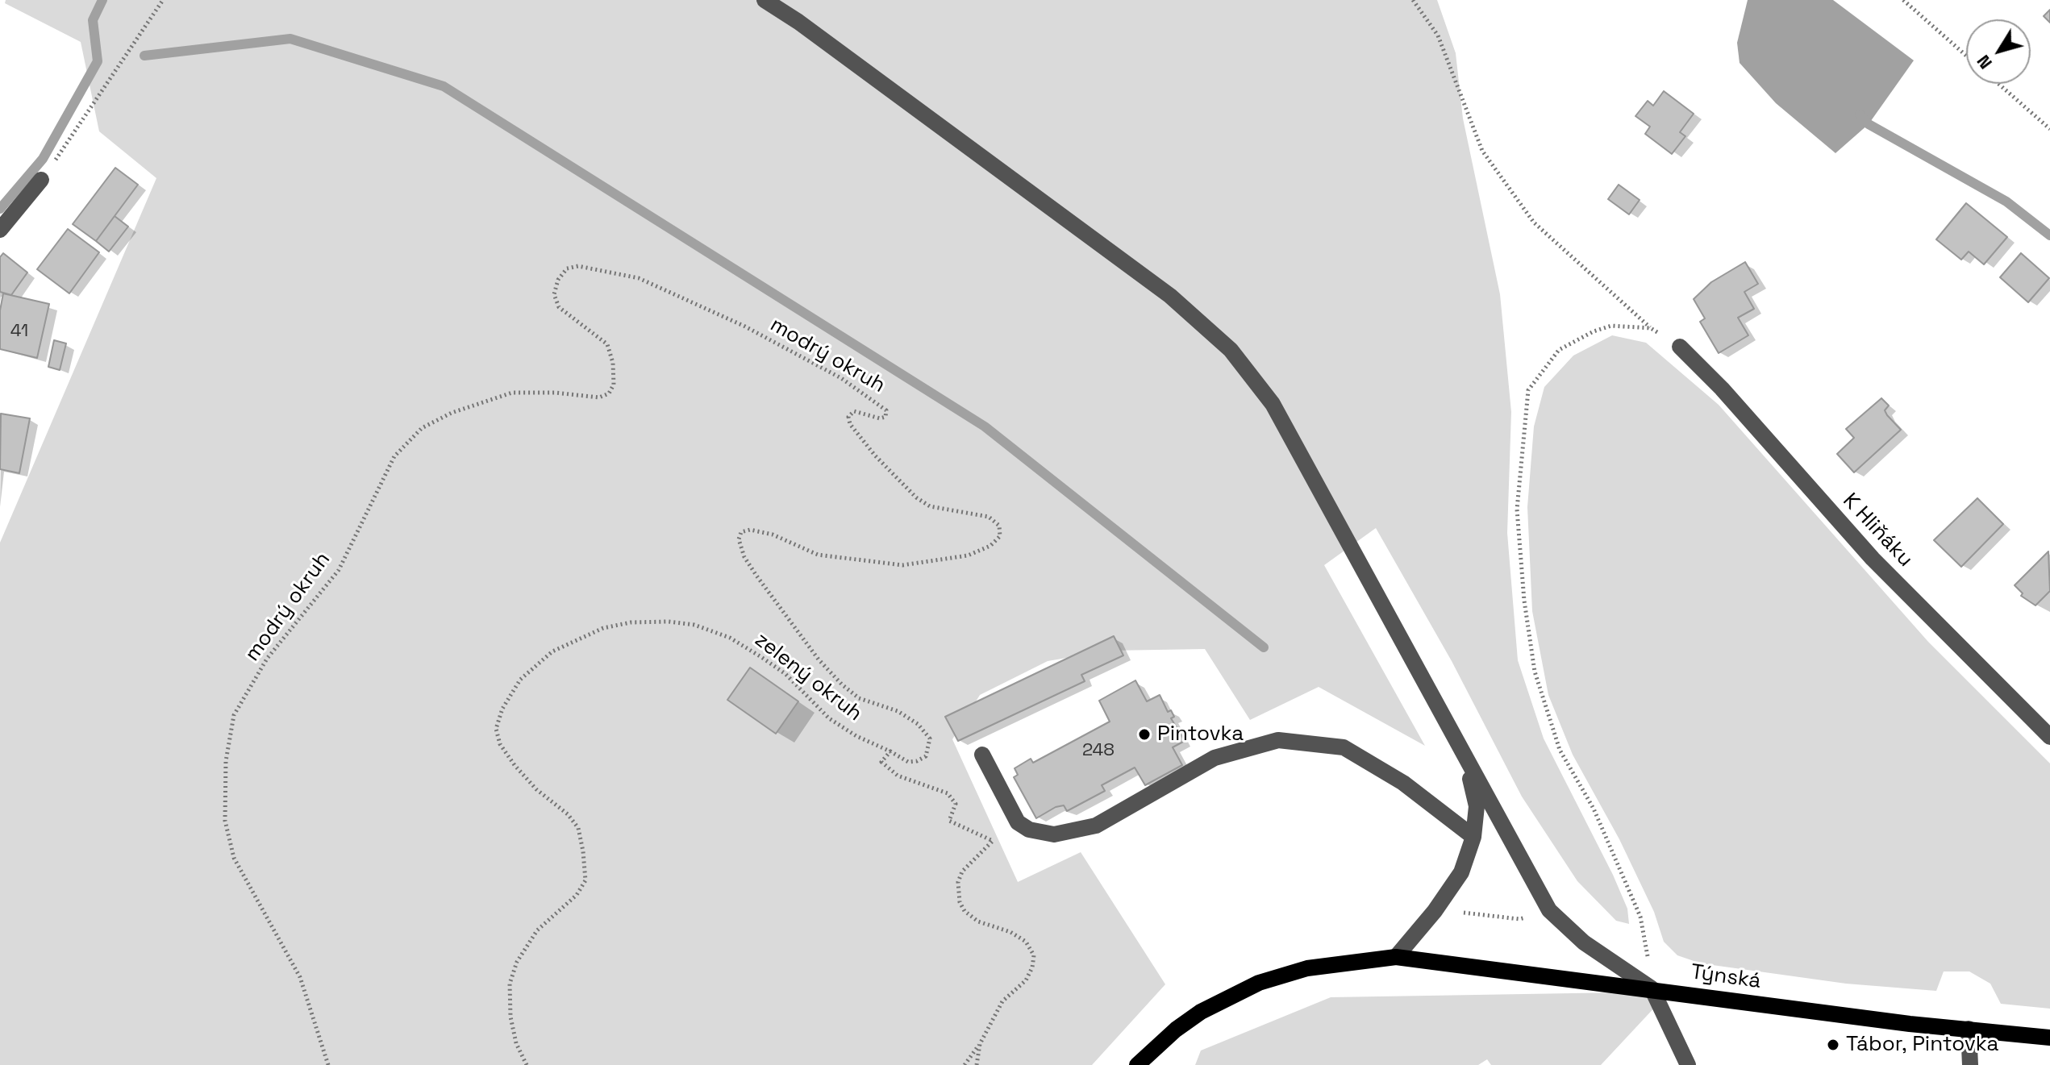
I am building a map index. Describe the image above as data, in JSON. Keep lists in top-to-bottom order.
{
  "streets": {
    "main road": ["Týnská"],
    "street": ["K Hliňáku"],
    "path": ["modrý okruh", "zelený okruh"]
  },
  "crossings": [
    ["modrý okruh", "zelený okruh"]
  ],
  "places": ["Pintovka", "Tábor, Pintovka"],
  "house_numbers": ["41", "248"],
  "north": "bottom left"
}
